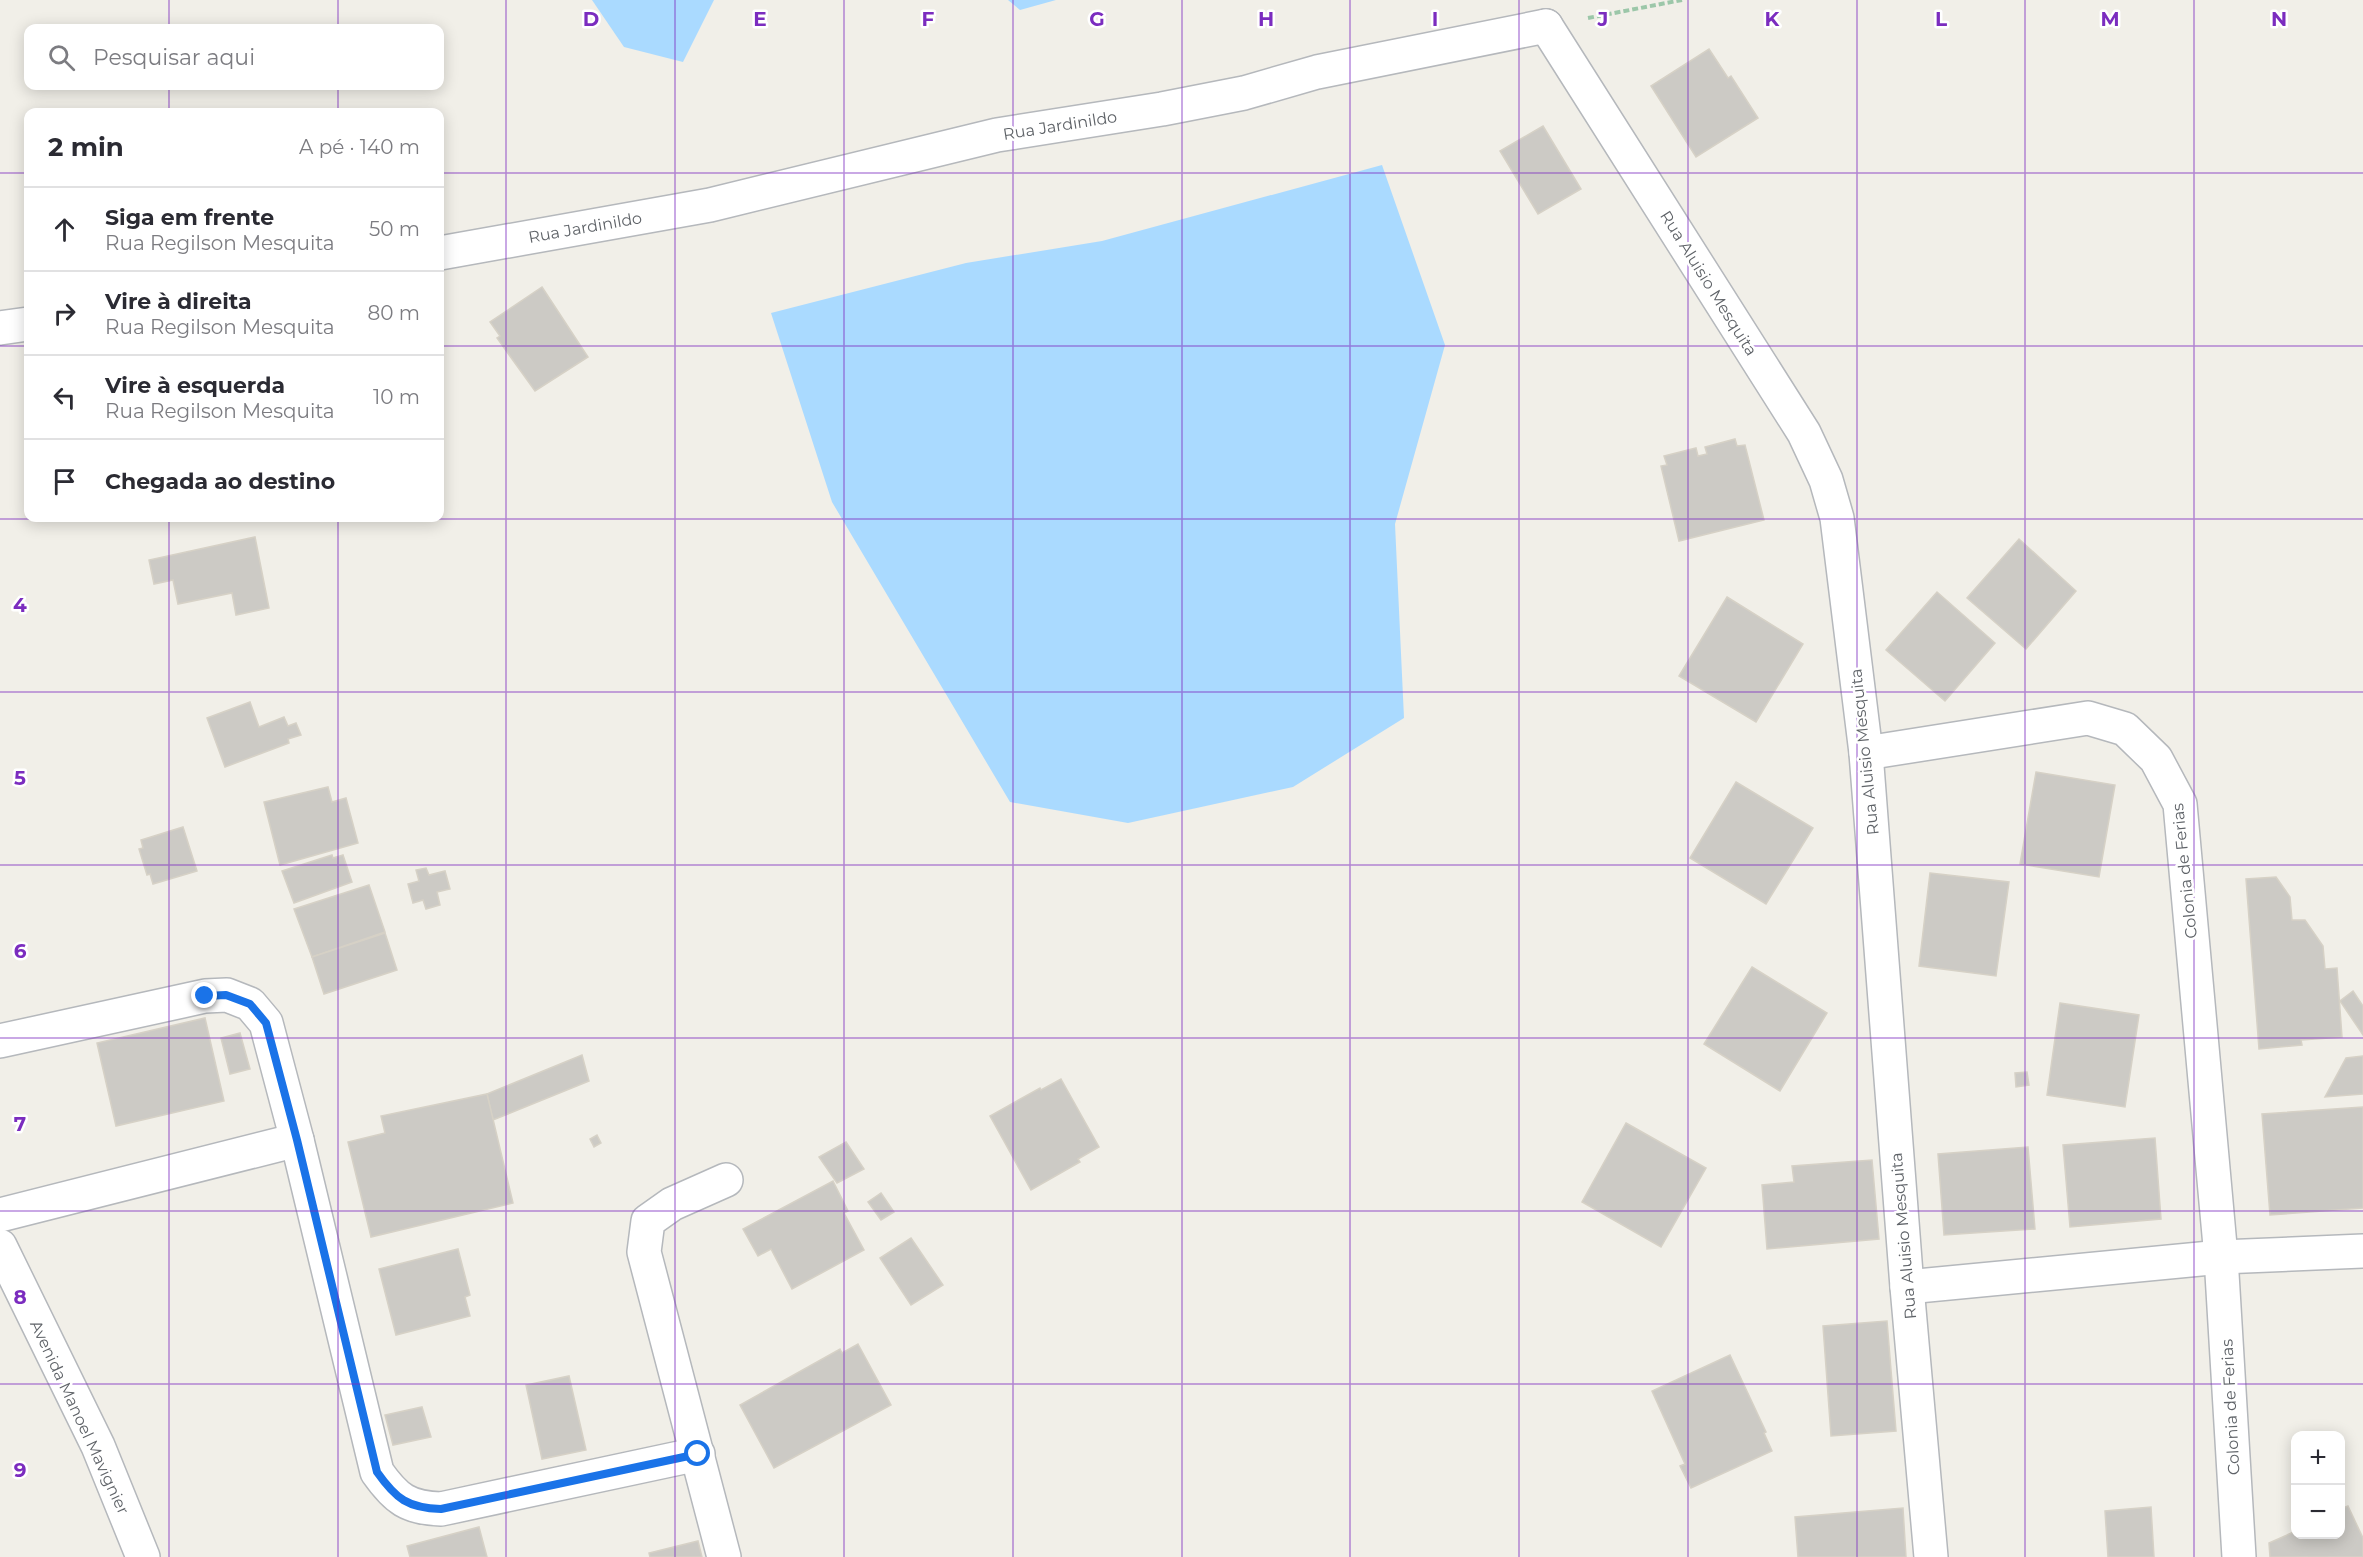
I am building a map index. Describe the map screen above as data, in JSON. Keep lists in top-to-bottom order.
{
  "streets": {
    "street": [
      "Rua Jardinildo",
      "Rua Aluisio Mesquita",
      "Colonia de Ferias",
      "Avenida Manoel Mavignier"
    ]
  },
  "crossings": [
    ["Rua Jardinildo", "Rua Aluisio Mesquita"],
    ["Rua Aluisio Mesquita", "Colonia de Ferias"]
  ],
  "page": {
    "search": "Pesquisar aqui",
    "heading": ["2 min", "A pé · 140 m"],
    "list": [
      ["Siga em frente", "Rua Regilson Mesquita", "50 m"],
      ["Vire à direita", "Rua Regilson Mesquita", "80 m"],
      ["Vire à esquerda", "Rua Regilson Mesquita", "10 m"],
      "Chegada ao destino"
    ],
    "map_buttons": ["+", "−"]
  },
  "grid": {
    "columns": [
      "D",
      "E",
      "F",
      "G",
      "H",
      "I",
      "J",
      "K",
      "L",
      "M",
      "N"
    ],
    "rows": [
      "4",
      "5",
      "6",
      "7",
      "8",
      "9"
    ]
  }
}
